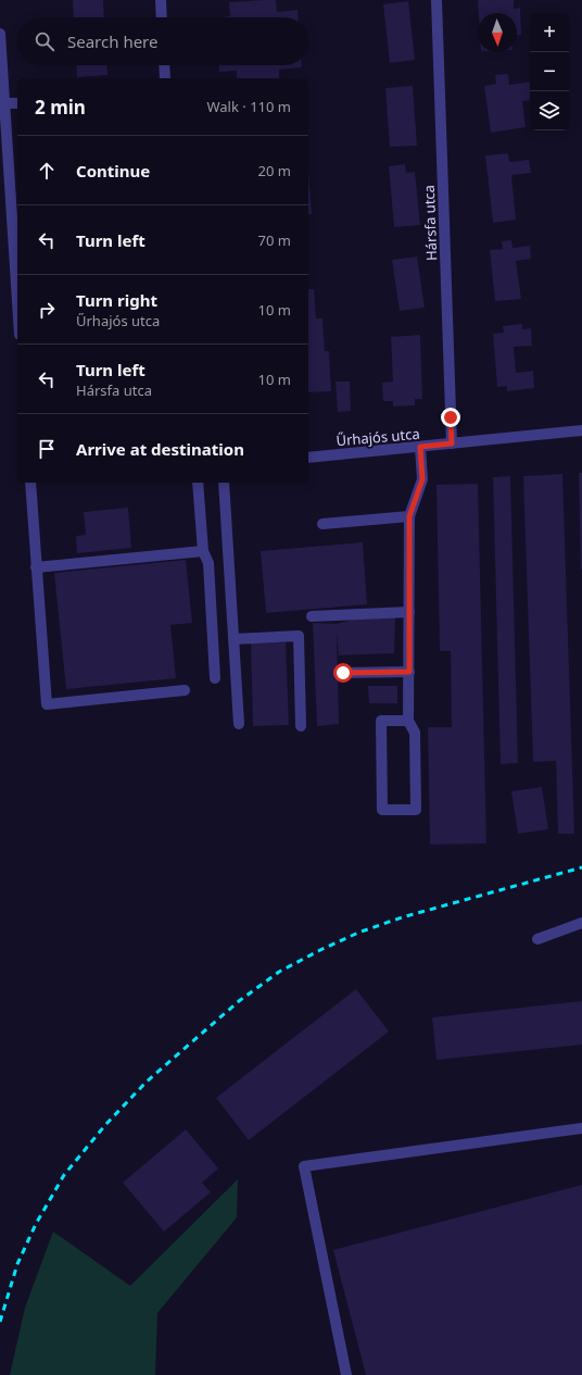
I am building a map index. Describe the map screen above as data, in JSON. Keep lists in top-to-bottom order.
{
  "streets": {
    "street": ["Hársfa utca", "Űrhajós utca"]
  },
  "crossings": [
    ["Hársfa utca", "Űrhajós utca"]
  ],
  "north": "bottom",
  "page": {
    "map_buttons": ["+", "−"],
    "search": "Search here",
    "heading": ["2 min", "Walk · 110 m"],
    "list": [
      ["Continue", "20 m"],
      ["Turn left", "70 m"],
      ["Turn right", "Űrhajós utca", "10 m"],
      ["Turn left", "Hársfa utca", "10 m"],
      "Arrive at destination"
    ]
  }
}
